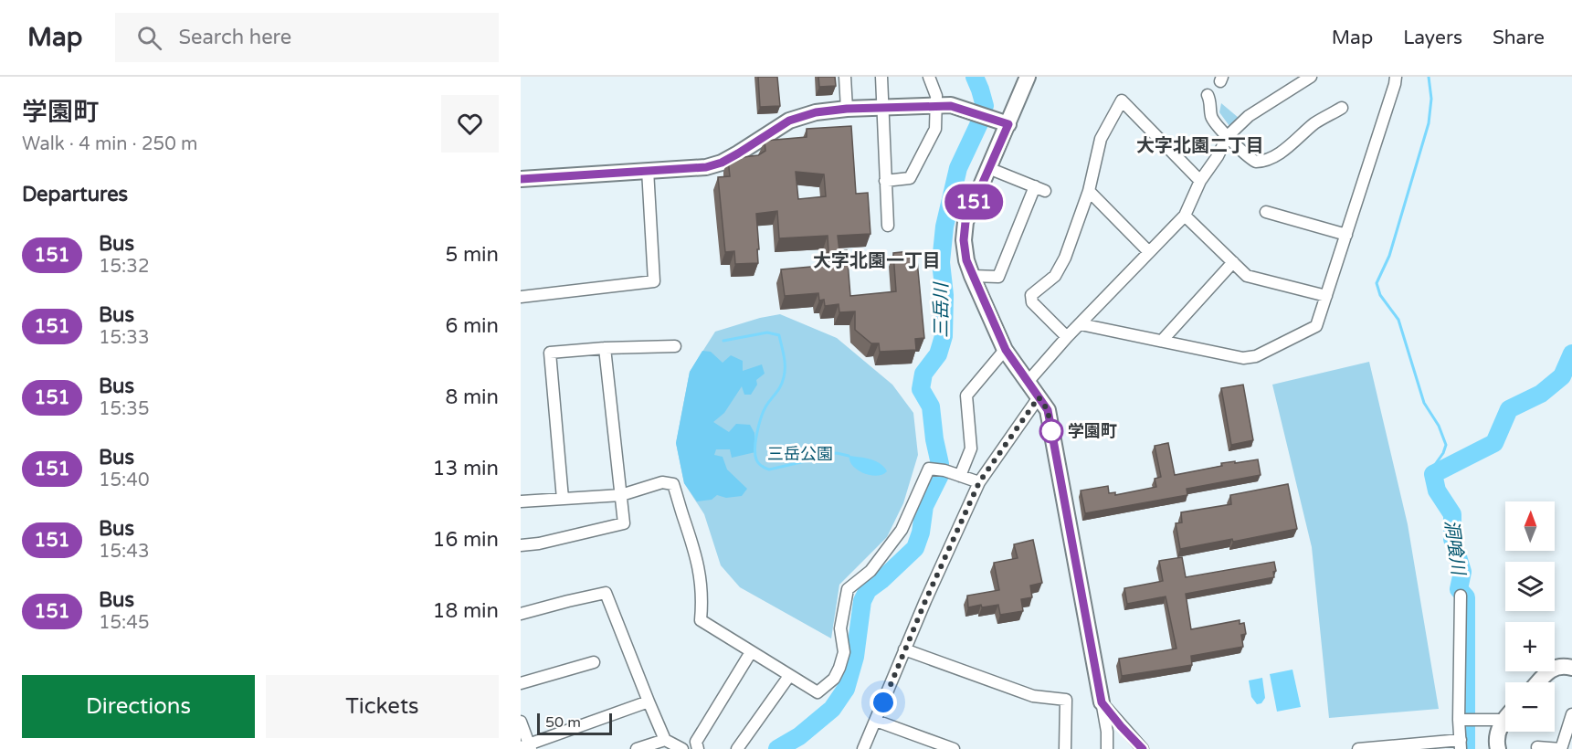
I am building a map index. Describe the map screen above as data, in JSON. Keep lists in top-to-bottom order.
{
  "districts": ["大字北園二丁目", "大字北園一丁目"],
  "water": ["三岳川", "洞喰川"],
  "parks": ["三岳公園"],
  "places": ["学園町"],
  "lines": ["bus line 151"],
  "scale_bar": "50 m",
  "north": "top",
  "page": {
    "header": "Map",
    "search": "Search here",
    "nav": ["Map", "Layers", "Share"],
    "heading": [
      ["学園町", "Walk · 4 min · 250 m"],
      "Departures"
    ],
    "on_map": "151",
    "list": [
      {
        "mark": "151",
        "name": "Bus",
        "note": "15:32",
        "value": "5 min"
      },
      {
        "mark": "151",
        "name": "Bus",
        "note": "15:33",
        "value": "6 min"
      },
      {
        "mark": "151",
        "name": "Bus",
        "note": "15:35",
        "value": "8 min"
      },
      {
        "mark": "151",
        "name": "Bus",
        "note": "15:40",
        "value": "13 min"
      },
      {
        "mark": "151",
        "name": "Bus",
        "note": "15:43",
        "value": "16 min"
      },
      {
        "mark": "151",
        "name": "Bus",
        "note": "15:45",
        "value": "18 min"
      }
    ],
    "map_buttons": ["+", "−"],
    "buttons": ["Directions", "Tickets"],
    "scale": "50 m"
  }
}
